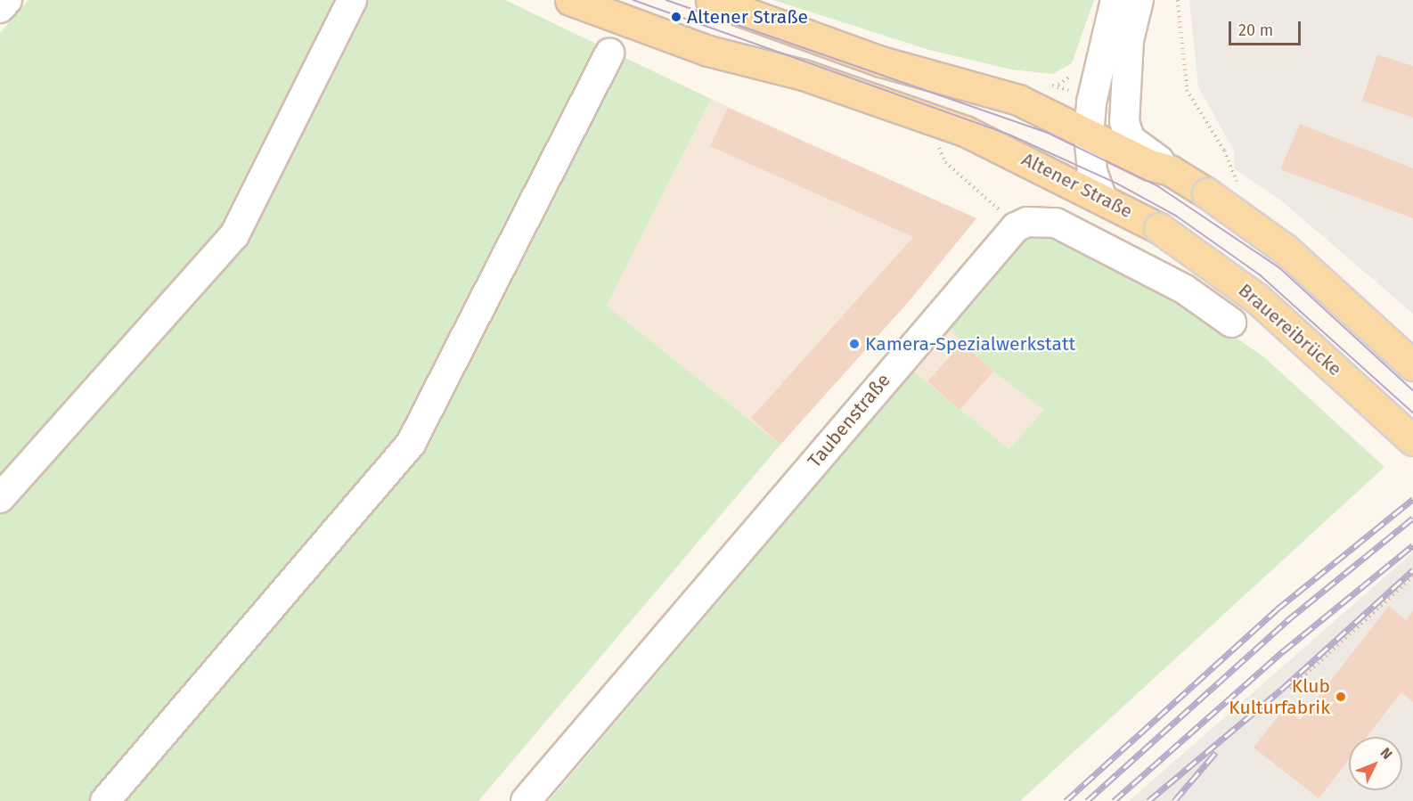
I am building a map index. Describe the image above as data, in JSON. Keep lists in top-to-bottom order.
{
  "streets": {
    "main road": ["Altener Straße", "Brauereibrücke"],
    "street": ["Taubenstraße"]
  },
  "crossings": [
    ["Altener Straße", "Brauereibrücke"]
  ],
  "places": ["Altener Straße", "Kamera-Spezialwerkstatt", "Klub Kulturfabrik"],
  "scale_bar": "20 m",
  "north": "top right"
}
